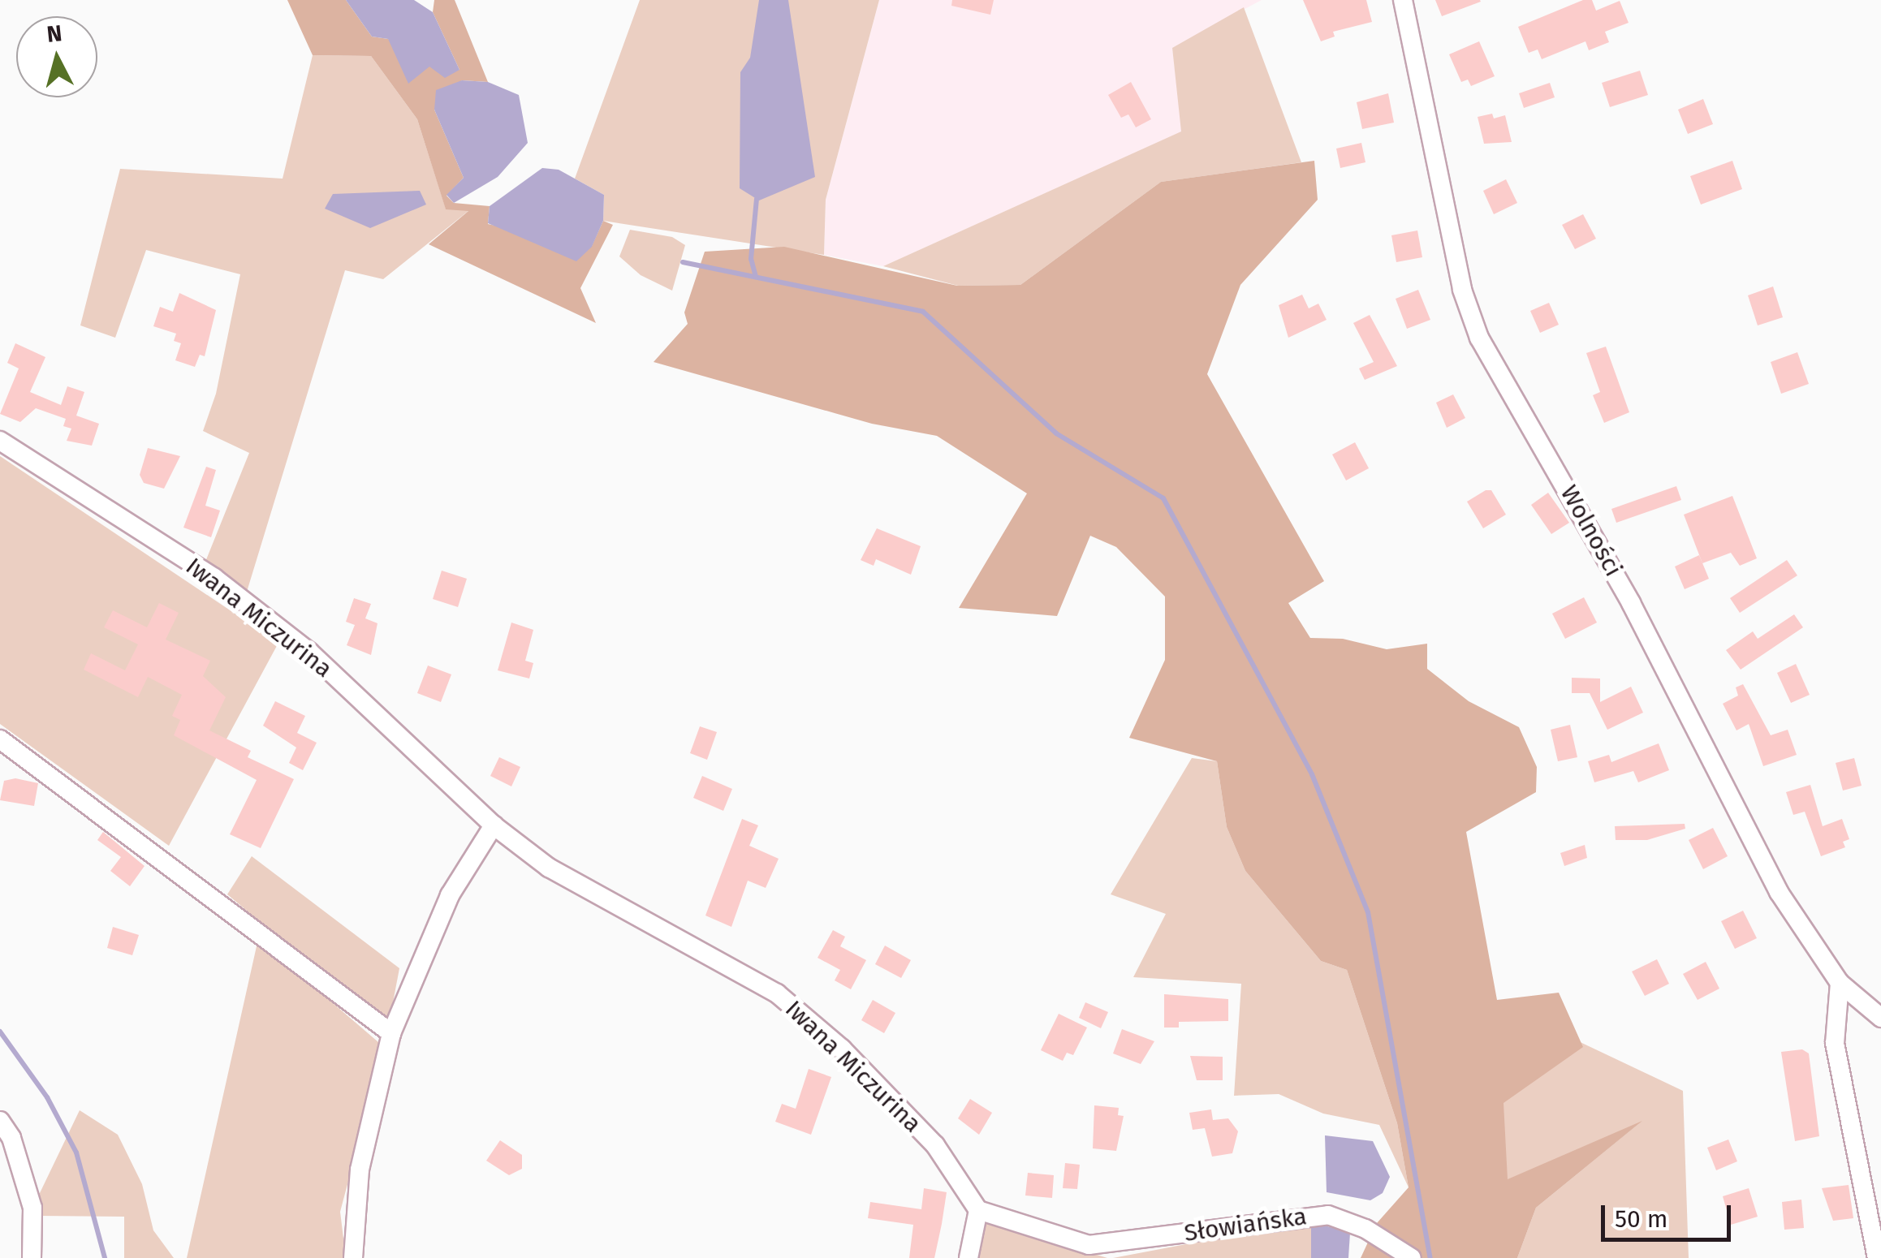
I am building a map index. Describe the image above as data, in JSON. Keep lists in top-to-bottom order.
{
  "streets": {
    "street": ["Wolności", "Iwana Miczurina", "Słowiańska"]
  },
  "crossings": [
    ["Iwana Miczurina", "Słowiańska"]
  ],
  "scale_bar": "50 m",
  "north": "top"
}
